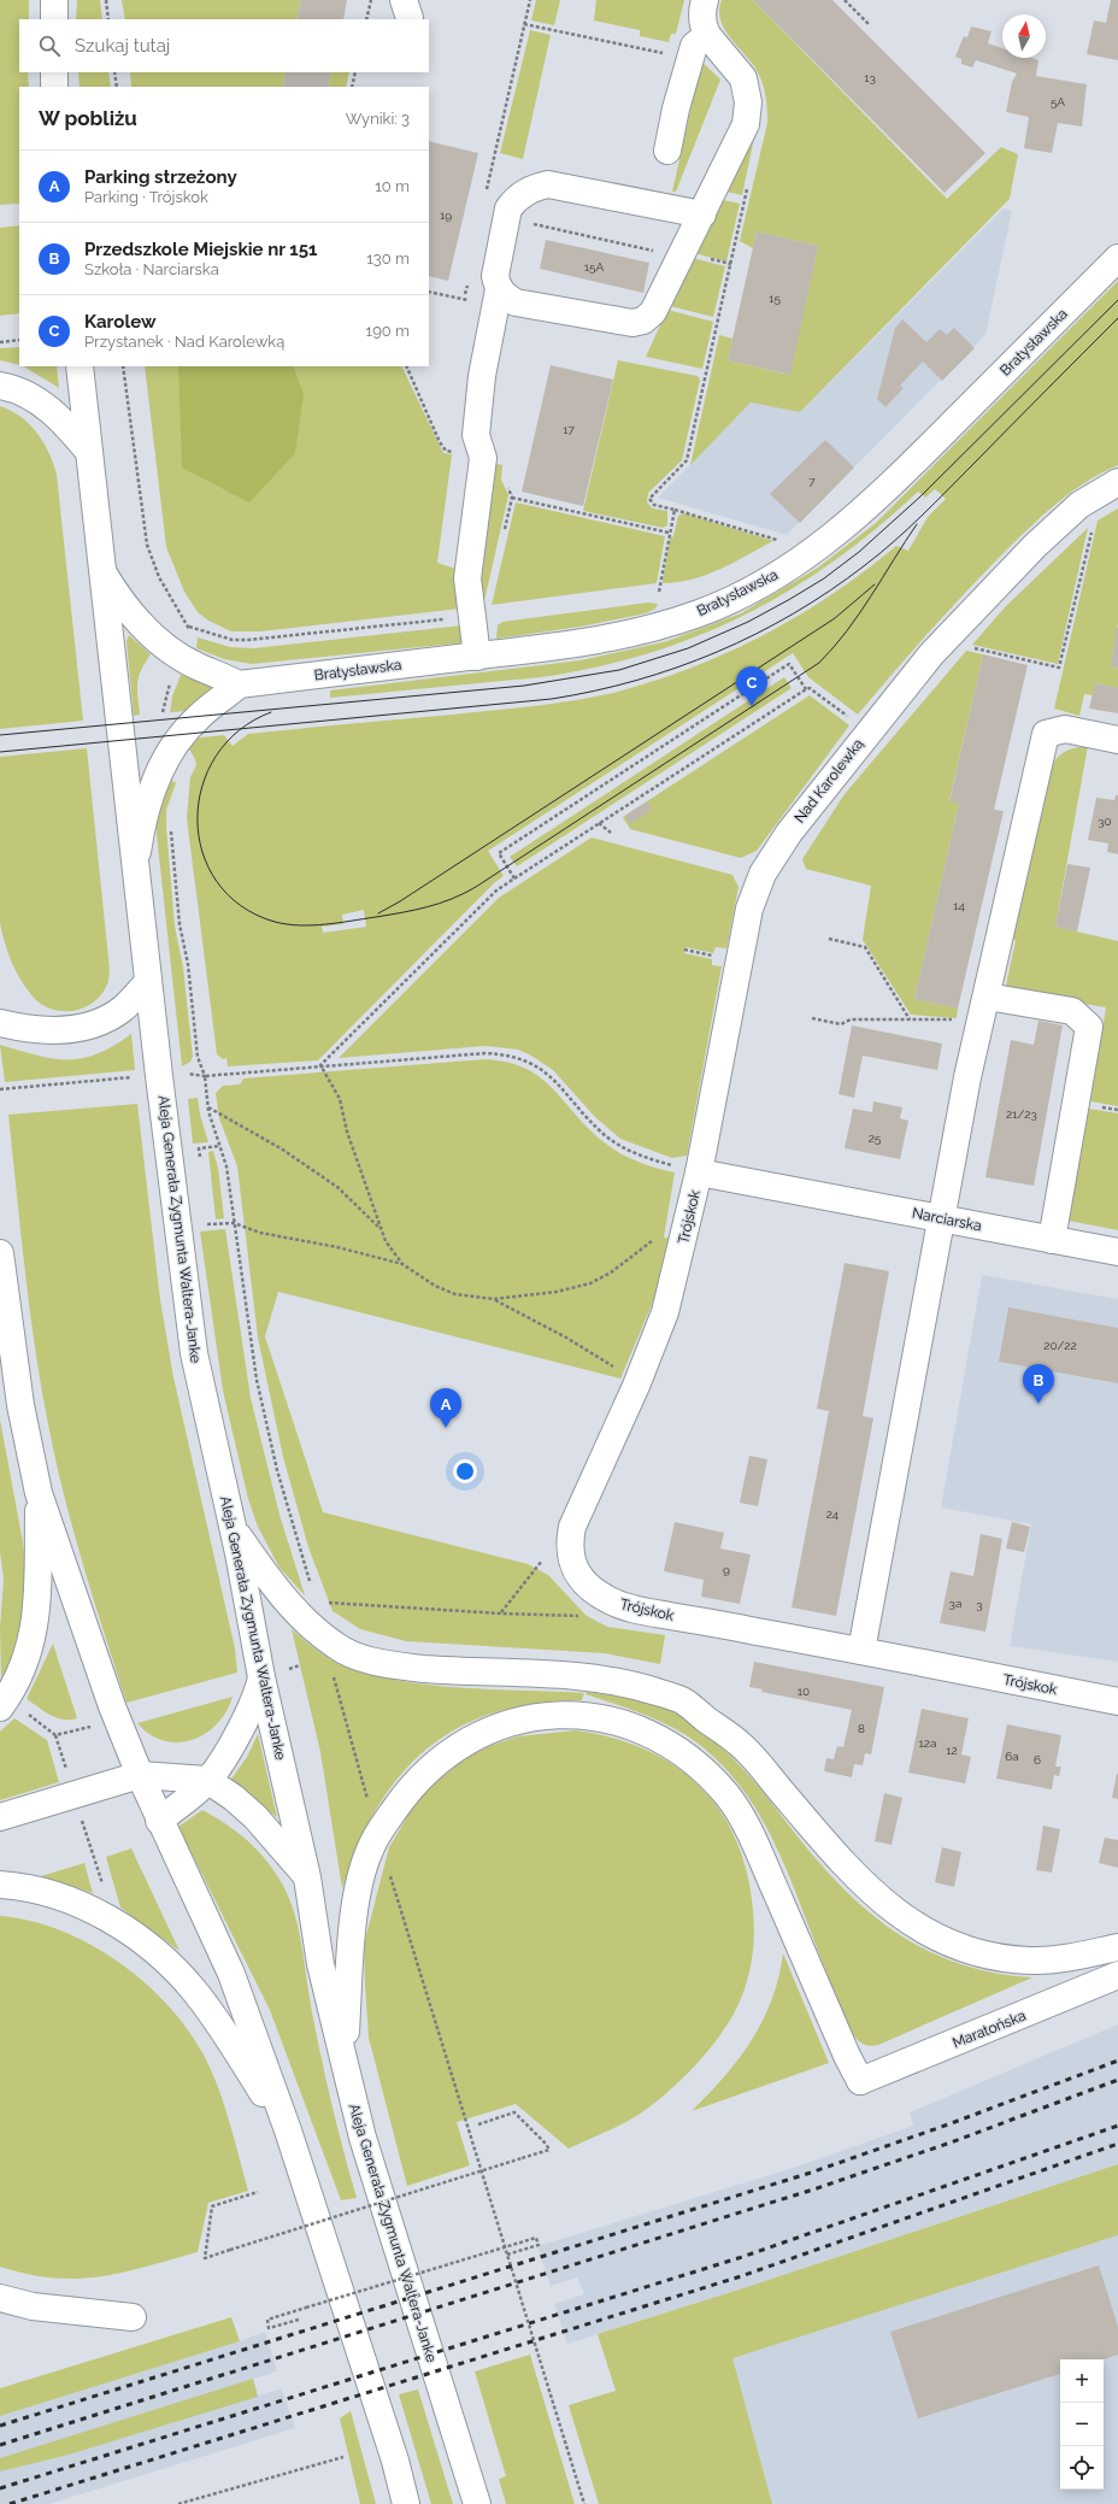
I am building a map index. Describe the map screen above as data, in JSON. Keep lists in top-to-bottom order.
{
  "streets": {
    "main road": [
      "Bratysławska",
      "Nad Karolewką",
      "Trójskok",
      "Narciarska",
      "Aleja Generała Zygmunta Waltera-Janke",
      "Maratońska"
    ]
  },
  "crossings": [
    ["Nad Karolewką", "Trójskok"],
    ["Nad Karolewką", "Narciarska"],
    ["Trójskok", "Narciarska"],
    ["Aleja Generała Zygmunta Waltera-Janke", "Maratońska"]
  ],
  "house_numbers": [
    "13",
    "5A",
    "19",
    "15A",
    "15",
    "17",
    "7",
    "30",
    "14",
    "21/23",
    "25",
    "20/22",
    "24",
    "9",
    "3a",
    "3",
    "10",
    "8",
    "12a",
    "12",
    "6a",
    "6"
  ],
  "north": "top",
  "page": {
    "search": "Szukaj tutaj",
    "heading": ["W pobliżu", "Wyniki: 3"],
    "list": [
      {
        "mark": "A",
        "name": "Parking strzeżony",
        "note": "Parking · Trójskok",
        "value": "10 m"
      },
      {
        "mark": "B",
        "name": "Przedszkole Miejskie nr 151",
        "note": "Szkoła · Narciarska",
        "value": "130 m"
      },
      {
        "mark": "C",
        "name": "Karolew",
        "note": "Przystanek · Nad Karolewką",
        "value": "190 m"
      }
    ],
    "pins": ["C", "B", "A"],
    "map_buttons": ["+", "−"]
  }
}
